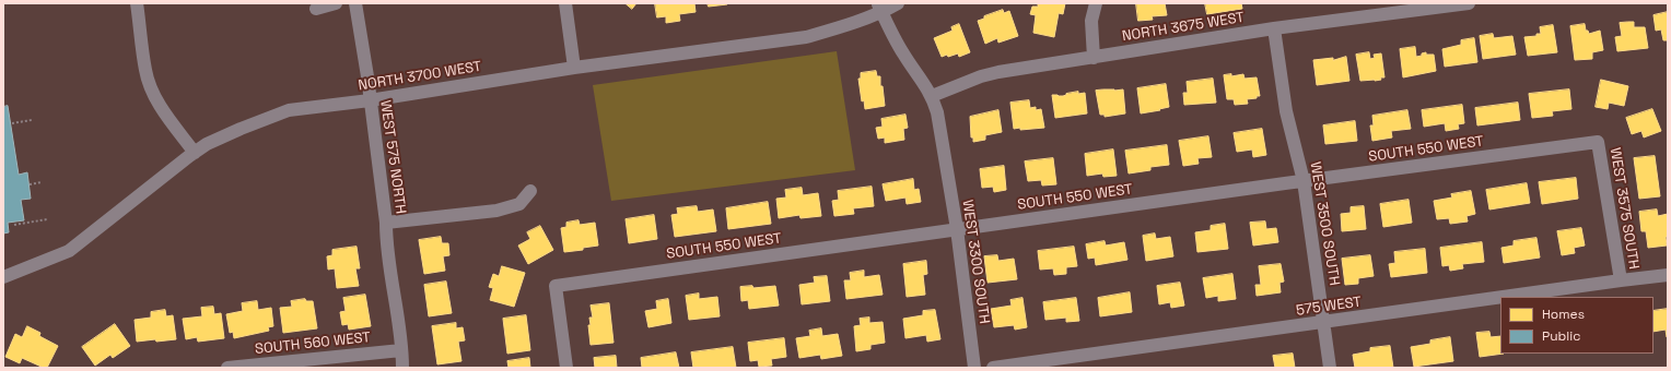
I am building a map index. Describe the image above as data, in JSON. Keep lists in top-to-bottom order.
{
  "streets": {
    "street": [
      "NORTH 3675 WEST",
      "NORTH 3700 WEST",
      "SOUTH 550 WEST",
      "WEST 575 NORTH",
      "WEST 3575 SOUTH",
      "WEST 3500 SOUTH",
      "WEST 3300 SOUTH",
      "575 WEST",
      "SOUTH 560 WEST"
    ]
  },
  "crossings": [
    ["NORTH 3675 WEST", "WEST 3500 SOUTH"],
    ["NORTH 3675 WEST", "WEST 3300 SOUTH"],
    ["NORTH 3700 WEST", "WEST 575 NORTH"],
    ["NORTH 3700 WEST", "WEST 3300 SOUTH"],
    ["SOUTH 550 WEST", "WEST 3575 SOUTH"],
    ["SOUTH 550 WEST", "WEST 3500 SOUTH"],
    ["SOUTH 550 WEST", "WEST 3300 SOUTH"],
    ["WEST 575 NORTH", "SOUTH 560 WEST"],
    ["WEST 3575 SOUTH", "575 WEST"],
    ["WEST 3500 SOUTH", "575 WEST"]
  ],
  "legend": ["Homes", "Public"]
}
